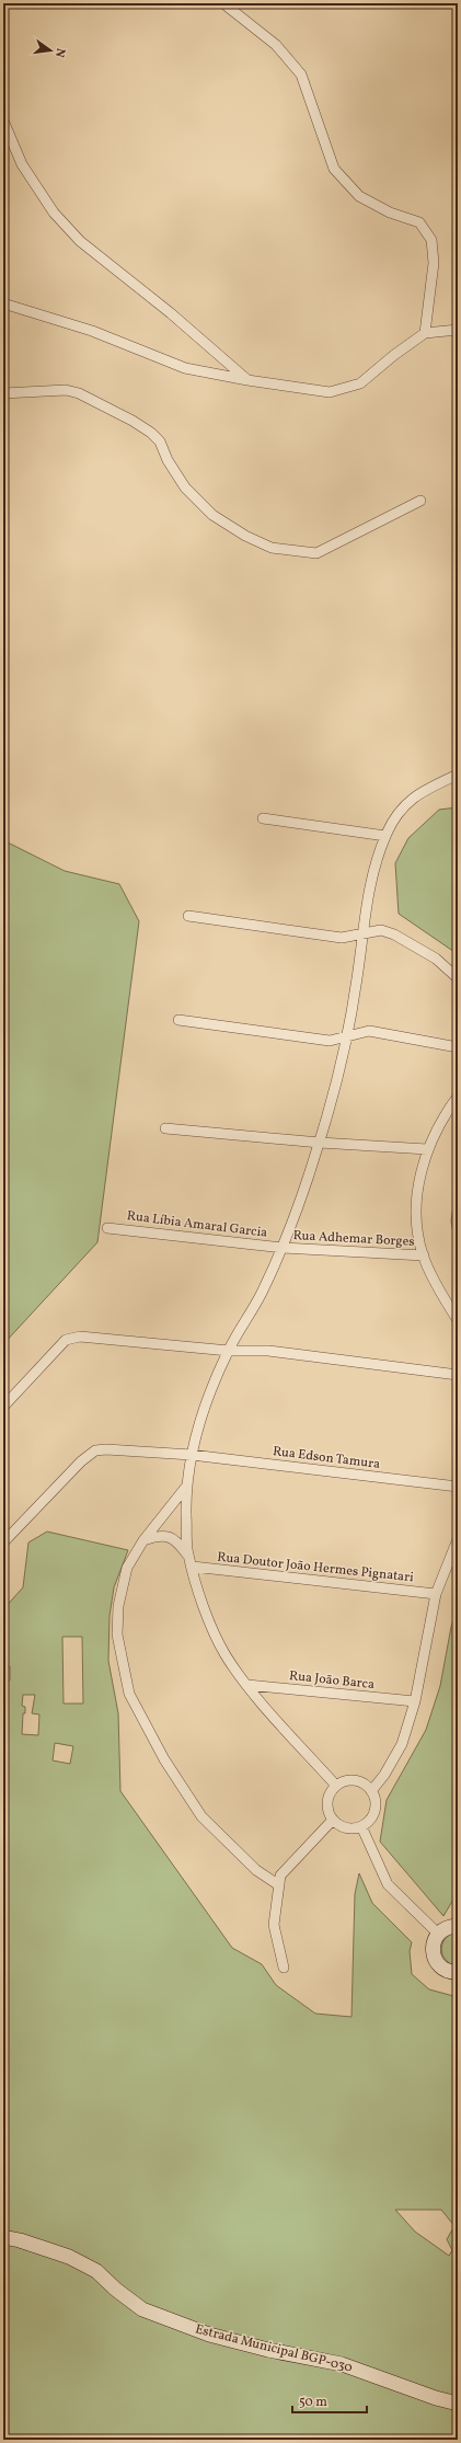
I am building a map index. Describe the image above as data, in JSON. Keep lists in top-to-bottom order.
{
  "streets": {
    "street": [
      "Rua Líbia Amaral Garcia",
      "Rua Adhemar Borges",
      "Rua Edson Tamura",
      "Rua Doutor João Hermes Pignatari",
      "Rua João Barca",
      "Estrada Municipal BGP-030"
    ]
  },
  "crossings": [
    ["Rua Líbia Amaral Garcia", "Rua Adhemar Borges"]
  ],
  "scale_bar": "50 m",
  "north": "right"
}
